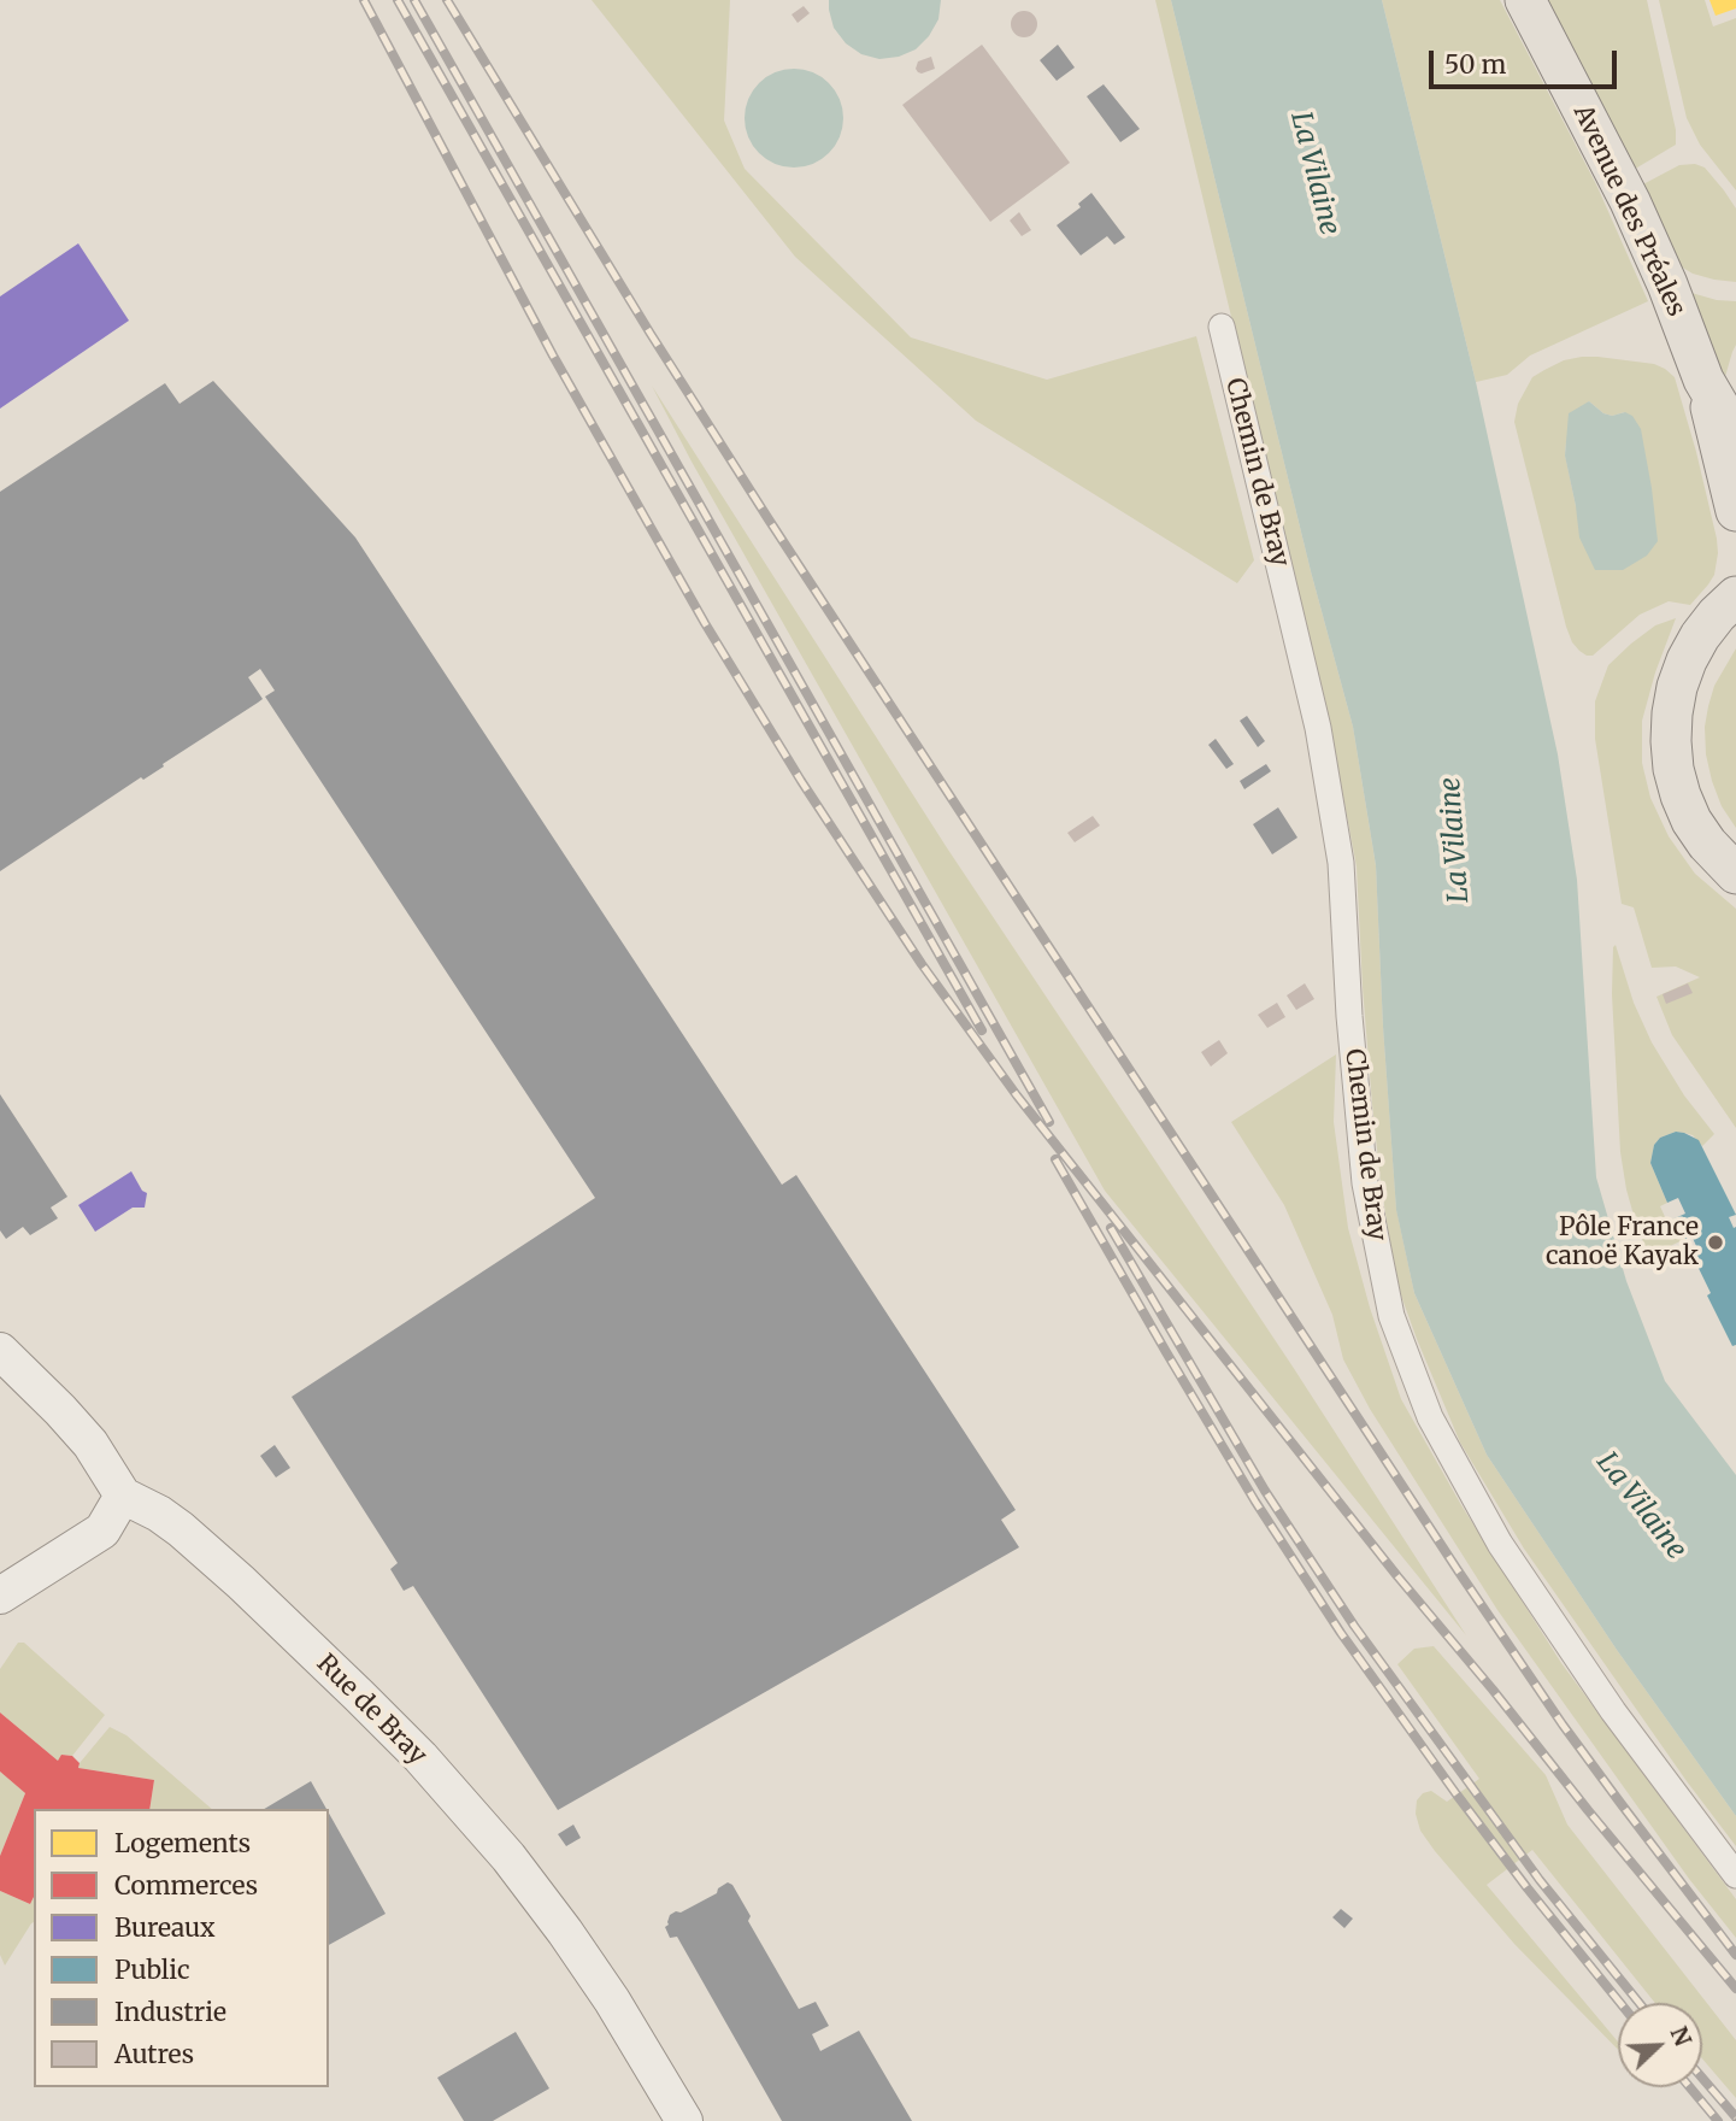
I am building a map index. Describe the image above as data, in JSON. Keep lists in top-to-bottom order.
{
  "streets": {
    "main road": ["Avenue des Préales"],
    "street": ["Chemin de Bray", "Rue de Bray"]
  },
  "water": ["La Vilaine"],
  "places": ["Pôle France canoë Kayak"],
  "legend": [
    "Logements",
    "Commerces",
    "Bureaux",
    "Public",
    "Industrie",
    "Autres"
  ],
  "scale_bar": "50 m",
  "north": "top right"
}
